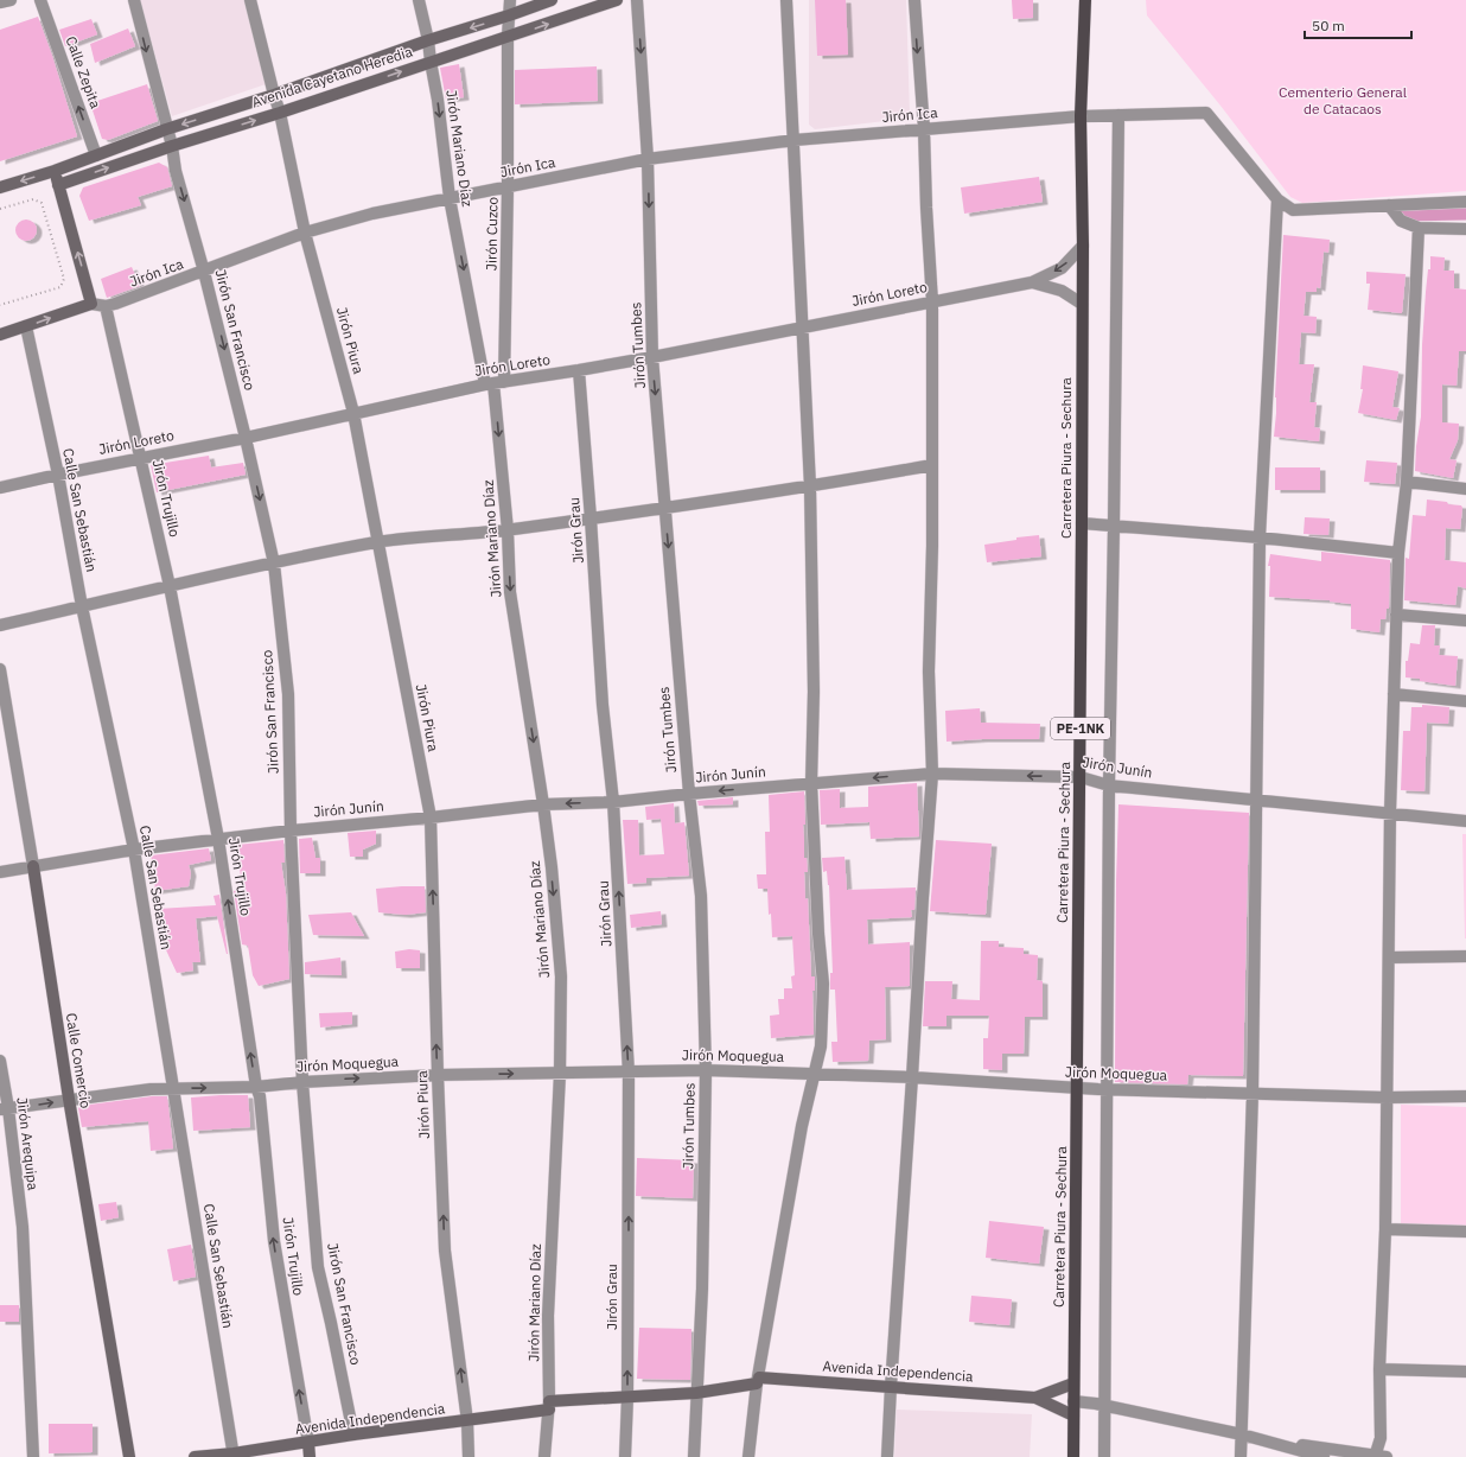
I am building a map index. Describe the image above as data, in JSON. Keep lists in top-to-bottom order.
{
  "streets": {
    "main road": ["Carretera Piura - Sechura", "PE-1NK"],
    "street": [
      "Calle Zepita",
      "Avenida Cayetano Heredia",
      "Jirón Ica",
      "Jirón Mariano Díaz",
      "Jirón Cuzco",
      "Jirón Loreto",
      "Jirón San Francisco",
      "Jirón Piura",
      "Jirón Tumbes",
      "Jirón Trujillo",
      "Calle San Sebastián",
      "Jirón Grau",
      "Jirón Junín",
      "Jirón Moquegua",
      "Calle Comercio",
      "Jirón Arequipa",
      "Avenida Independencia"
    ]
  },
  "crossings": [
    ["Calle Zepita", "Avenida Cayetano Heredia"],
    ["Avenida Cayetano Heredia", "Jirón Mariano Díaz"],
    ["Avenida Cayetano Heredia", "Jirón Cuzco"],
    ["Avenida Cayetano Heredia", "Jirón San Francisco"],
    ["Avenida Cayetano Heredia", "Jirón Piura"],
    ["Jirón Ica", "Jirón Mariano Díaz"],
    ["Jirón Ica", "Jirón Cuzco"],
    ["Jirón Ica", "Jirón San Francisco"],
    ["Jirón Ica", "Jirón Piura"],
    ["Jirón Ica", "Jirón Tumbes"],
    ["Jirón Ica", "Carretera Piura - Sechura"],
    ["Jirón Ica", "Jirón Trujillo"],
    ["Jirón Ica", "Calle San Sebastián"],
    ["Jirón Mariano Díaz", "Jirón Cuzco"],
    ["Jirón Mariano Díaz", "Jirón Loreto"],
    ["Jirón Mariano Díaz", "Jirón Junín"],
    ["Jirón Mariano Díaz", "Jirón Moquegua"],
    ["Jirón Mariano Díaz", "Avenida Independencia"],
    ["Jirón Cuzco", "Jirón Loreto"],
    ["Jirón Loreto", "Jirón San Francisco"],
    ["Jirón Loreto", "Jirón Piura"],
    ["Jirón Loreto", "Jirón Tumbes"],
    ["Jirón Loreto", "Carretera Piura - Sechura"],
    ["Jirón Loreto", "Jirón Trujillo"],
    ["Jirón Loreto", "Calle San Sebastián"],
    ["Jirón Loreto", "Jirón Grau"],
    ["Jirón San Francisco", "Jirón Junín"],
    ["Jirón San Francisco", "Jirón Moquegua"],
    ["Jirón San Francisco", "Avenida Independencia"],
    ["Jirón Piura", "Jirón Junín"],
    ["Jirón Piura", "Jirón Moquegua"],
    ["Jirón Piura", "Avenida Independencia"],
    ["Jirón Tumbes", "Jirón Junín"],
    ["Jirón Tumbes", "Jirón Moquegua"],
    ["Jirón Tumbes", "Avenida Independencia"],
    ["Carretera Piura - Sechura", "Jirón Junín"],
    ["Carretera Piura - Sechura", "Jirón Moquegua"],
    ["Carretera Piura - Sechura", "Avenida Independencia"],
    ["Jirón Trujillo", "Jirón Junín"],
    ["Jirón Trujillo", "Jirón Moquegua"],
    ["Jirón Trujillo", "Avenida Independencia"],
    ["Calle San Sebastián", "Jirón Junín"],
    ["Calle San Sebastián", "Jirón Moquegua"],
    ["Calle San Sebastián", "Avenida Independencia"],
    ["Jirón Grau", "Jirón Junín"],
    ["Jirón Grau", "Jirón Moquegua"],
    ["Jirón Grau", "Avenida Independencia"],
    ["Jirón Junín", "Calle Comercio"],
    ["Jirón Moquegua", "Calle Comercio"],
    ["Jirón Moquegua", "Jirón Arequipa"]
  ],
  "one_way": [
    "Calle Zepita",
    "Jirón Mariano Díaz",
    "Jirón San Francisco",
    "Jirón Piura",
    "Jirón Tumbes",
    "Jirón Trujillo",
    "Jirón Grau"
  ],
  "parks": ["Cementerio General de Catacaos"],
  "scale_bar": "50 m"
}
